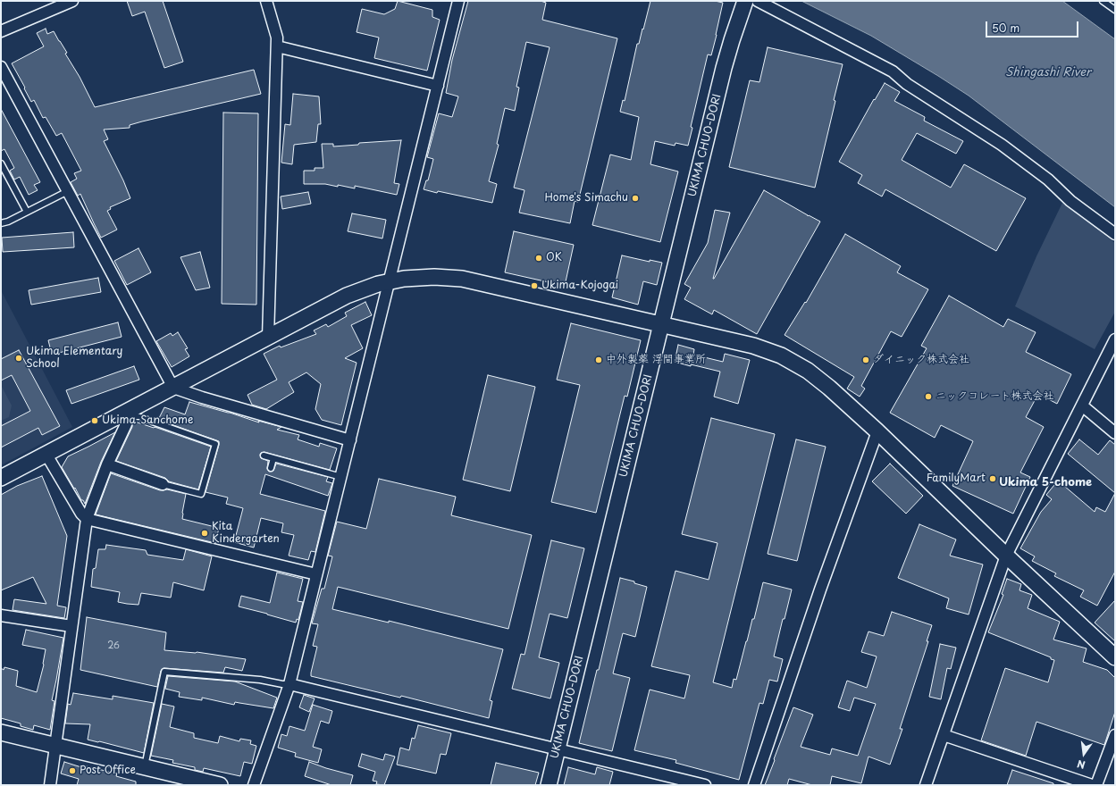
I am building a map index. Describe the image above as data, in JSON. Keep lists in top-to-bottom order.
{
  "streets": {
    "street": ["UKIMA CHUO-DORI"]
  },
  "districts": ["Ukima 5-chome"],
  "water": ["Shingashi River"],
  "places": [
    "Home's Simachu",
    "OK",
    "Ukima-Kojogai",
    "Ukima Elementary School",
    "中外製薬 浮間事業所",
    "ダイニック株式会社",
    "ニックコレート株式会社",
    "Ukima-Sanchome",
    "FamilyMart",
    "Kita Kindergarten",
    "Post Office"
  ],
  "house_numbers": ["26"],
  "scale_bar": "50 m",
  "north": "bottom"
}
